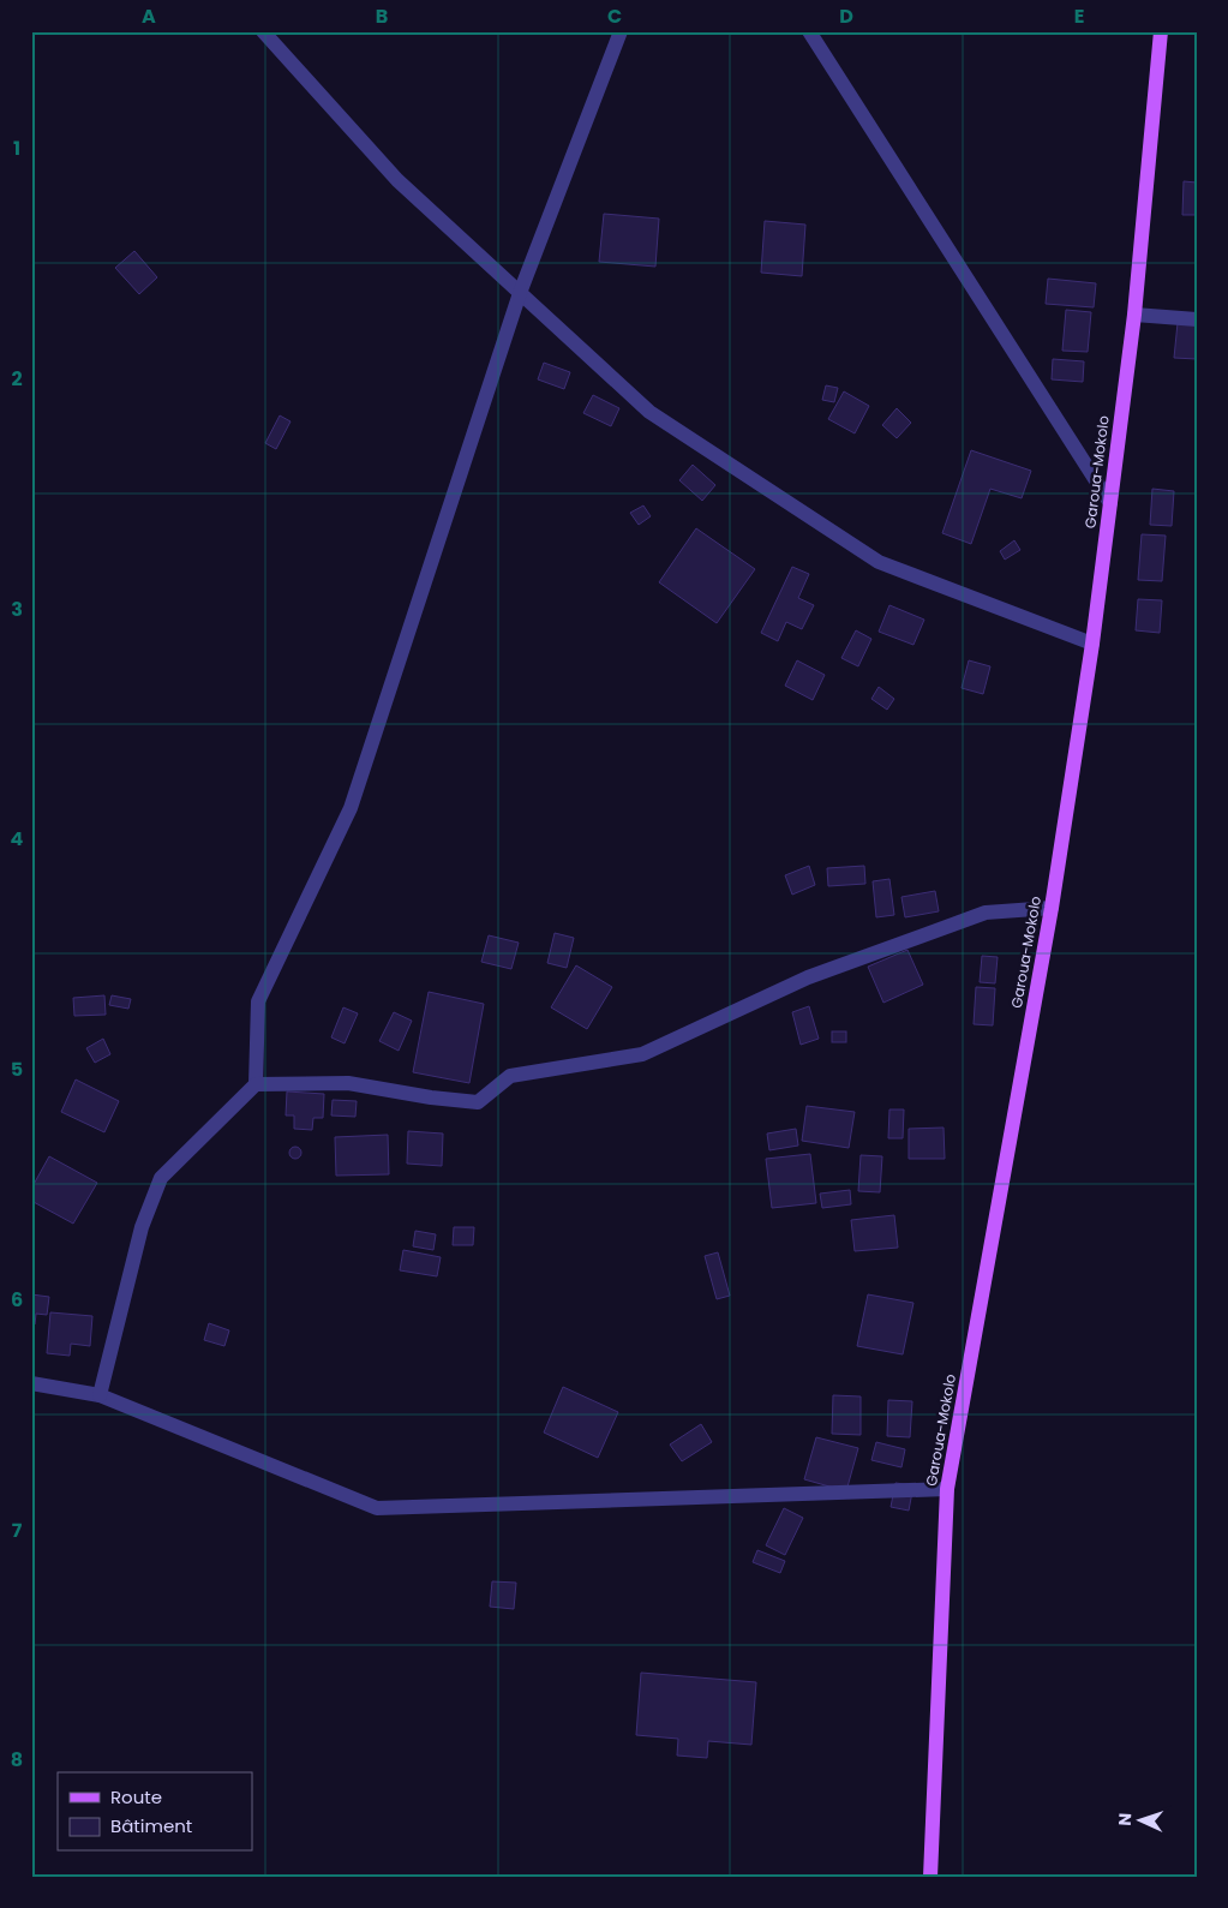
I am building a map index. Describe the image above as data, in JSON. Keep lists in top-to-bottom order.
{
  "streets": {
    "main road": ["Garoua-Mokolo"]
  },
  "legend": ["Route", "Bâtiment"],
  "north": "left",
  "grid": {
    "columns": [
      "A",
      "B",
      "C",
      "D",
      "E"
    ],
    "rows": [
      "1",
      "2",
      "3",
      "4",
      "5",
      "6",
      "7",
      "8"
    ]
  }
}
